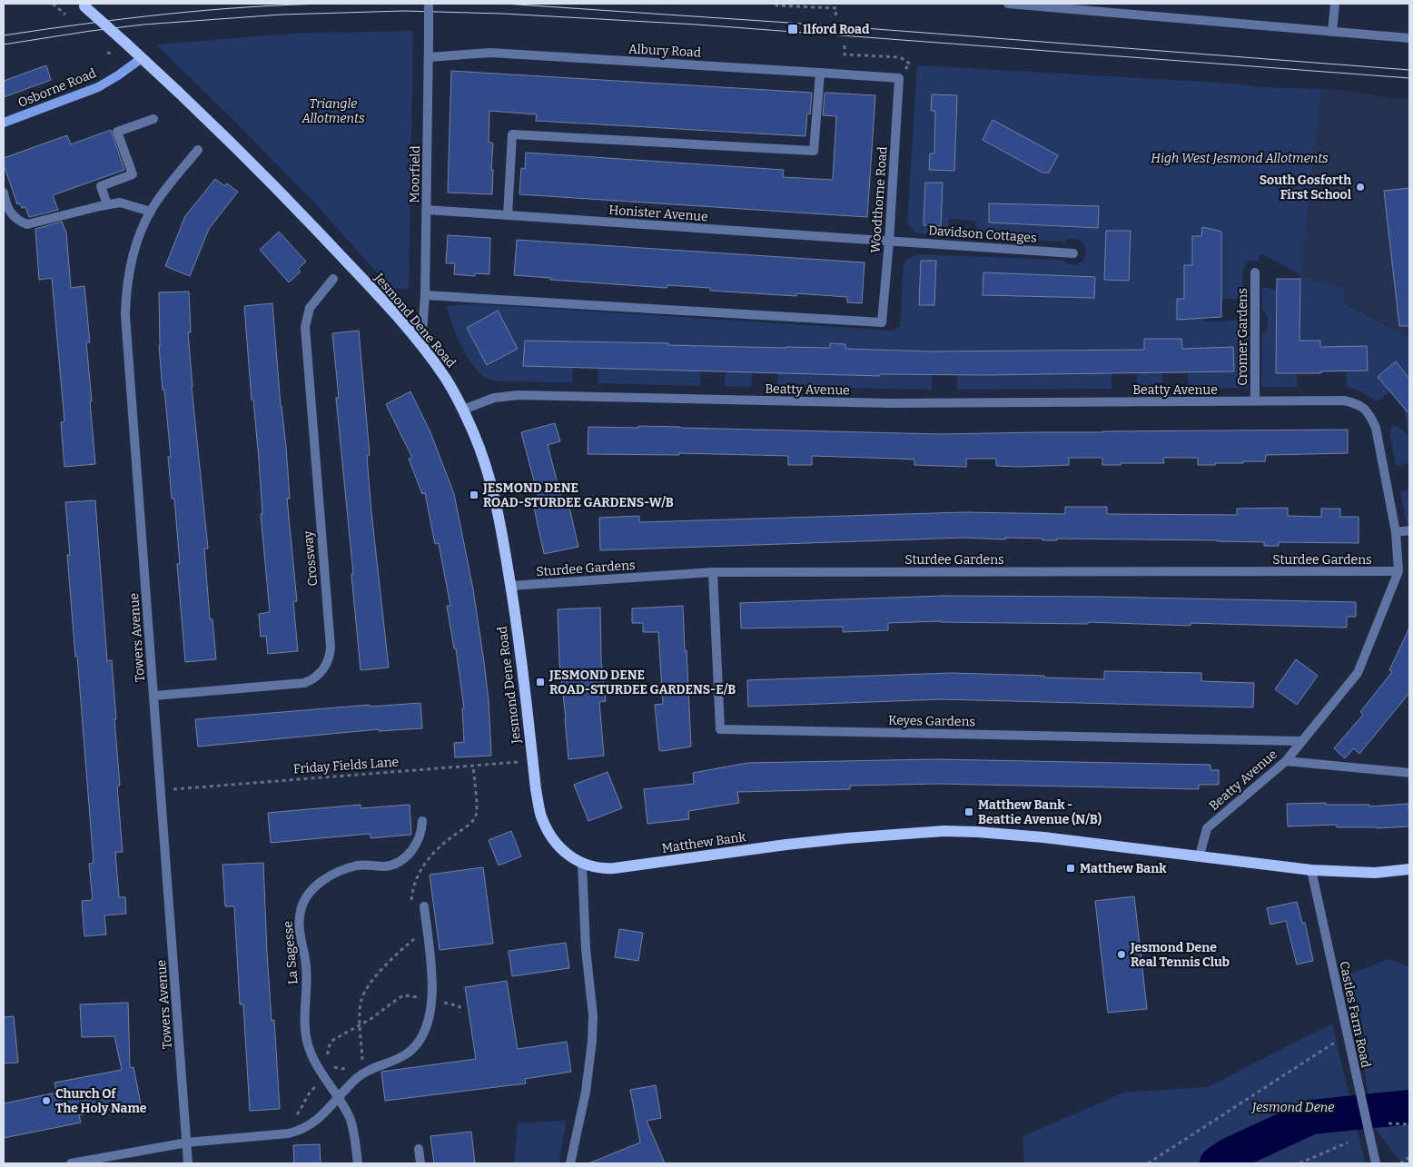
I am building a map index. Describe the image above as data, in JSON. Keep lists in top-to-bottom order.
{
  "streets": {
    "main road": ["Osborne Road", "Jesmond Dene Road", "Matthew Bank"],
    "street": [
      "Albury Road",
      "Moorfield",
      "Woodthorne Road",
      "Honister Avenue",
      "Davidson Cottages",
      "Cromer Gardens",
      "Beatty Avenue",
      "Crossway",
      "Sturdee Gardens",
      "Towers Avenue",
      "Keyes Gardens",
      "La Sagesse",
      "Castles Farm Road"
    ],
    "path": ["Friday Fields Lane"]
  },
  "crossings": [
    ["Albury Road", "Moorfield"],
    ["Albury Road", "Woodthorne Road"],
    ["Osborne Road", "Jesmond Dene Road"],
    ["Moorfield", "Woodthorne Road"],
    ["Moorfield", "Honister Avenue"],
    ["Moorfield", "Jesmond Dene Road"],
    ["Woodthorne Road", "Honister Avenue"],
    ["Woodthorne Road", "Davidson Cottages"],
    ["Honister Avenue", "Davidson Cottages"],
    ["Jesmond Dene Road", "Beatty Avenue"],
    ["Jesmond Dene Road", "Sturdee Gardens"],
    ["Jesmond Dene Road", "Friday Fields Lane"],
    ["Jesmond Dene Road", "Matthew Bank"],
    ["Cromer Gardens", "Beatty Avenue"],
    ["Beatty Avenue", "Sturdee Gardens"],
    ["Beatty Avenue", "Keyes Gardens"],
    ["Beatty Avenue", "Matthew Bank"],
    ["Crossway", "Towers Avenue"],
    ["Sturdee Gardens", "Keyes Gardens"],
    ["Towers Avenue", "Friday Fields Lane"],
    ["Matthew Bank", "Castles Farm Road"]
  ],
  "parks": ["Triangle Allotments", "High West Jesmond Allotments", "Jesmond Dene"],
  "places": {
    "transit": [
      "Ilford Road",
      "JESMOND DENE ROAD-STURDEE GARDENS-W/B",
      "JESMOND DENE ROAD-STURDEE GARDENS-E/B",
      "Matthew Bank - Beattie Avenue (N/B)",
      "Matthew Bank"
    ],
    "other": ["South Gosforth First School", "Jesmond Dene Real Tennis Club", "Church Of The Holy Name"]
  }
}
